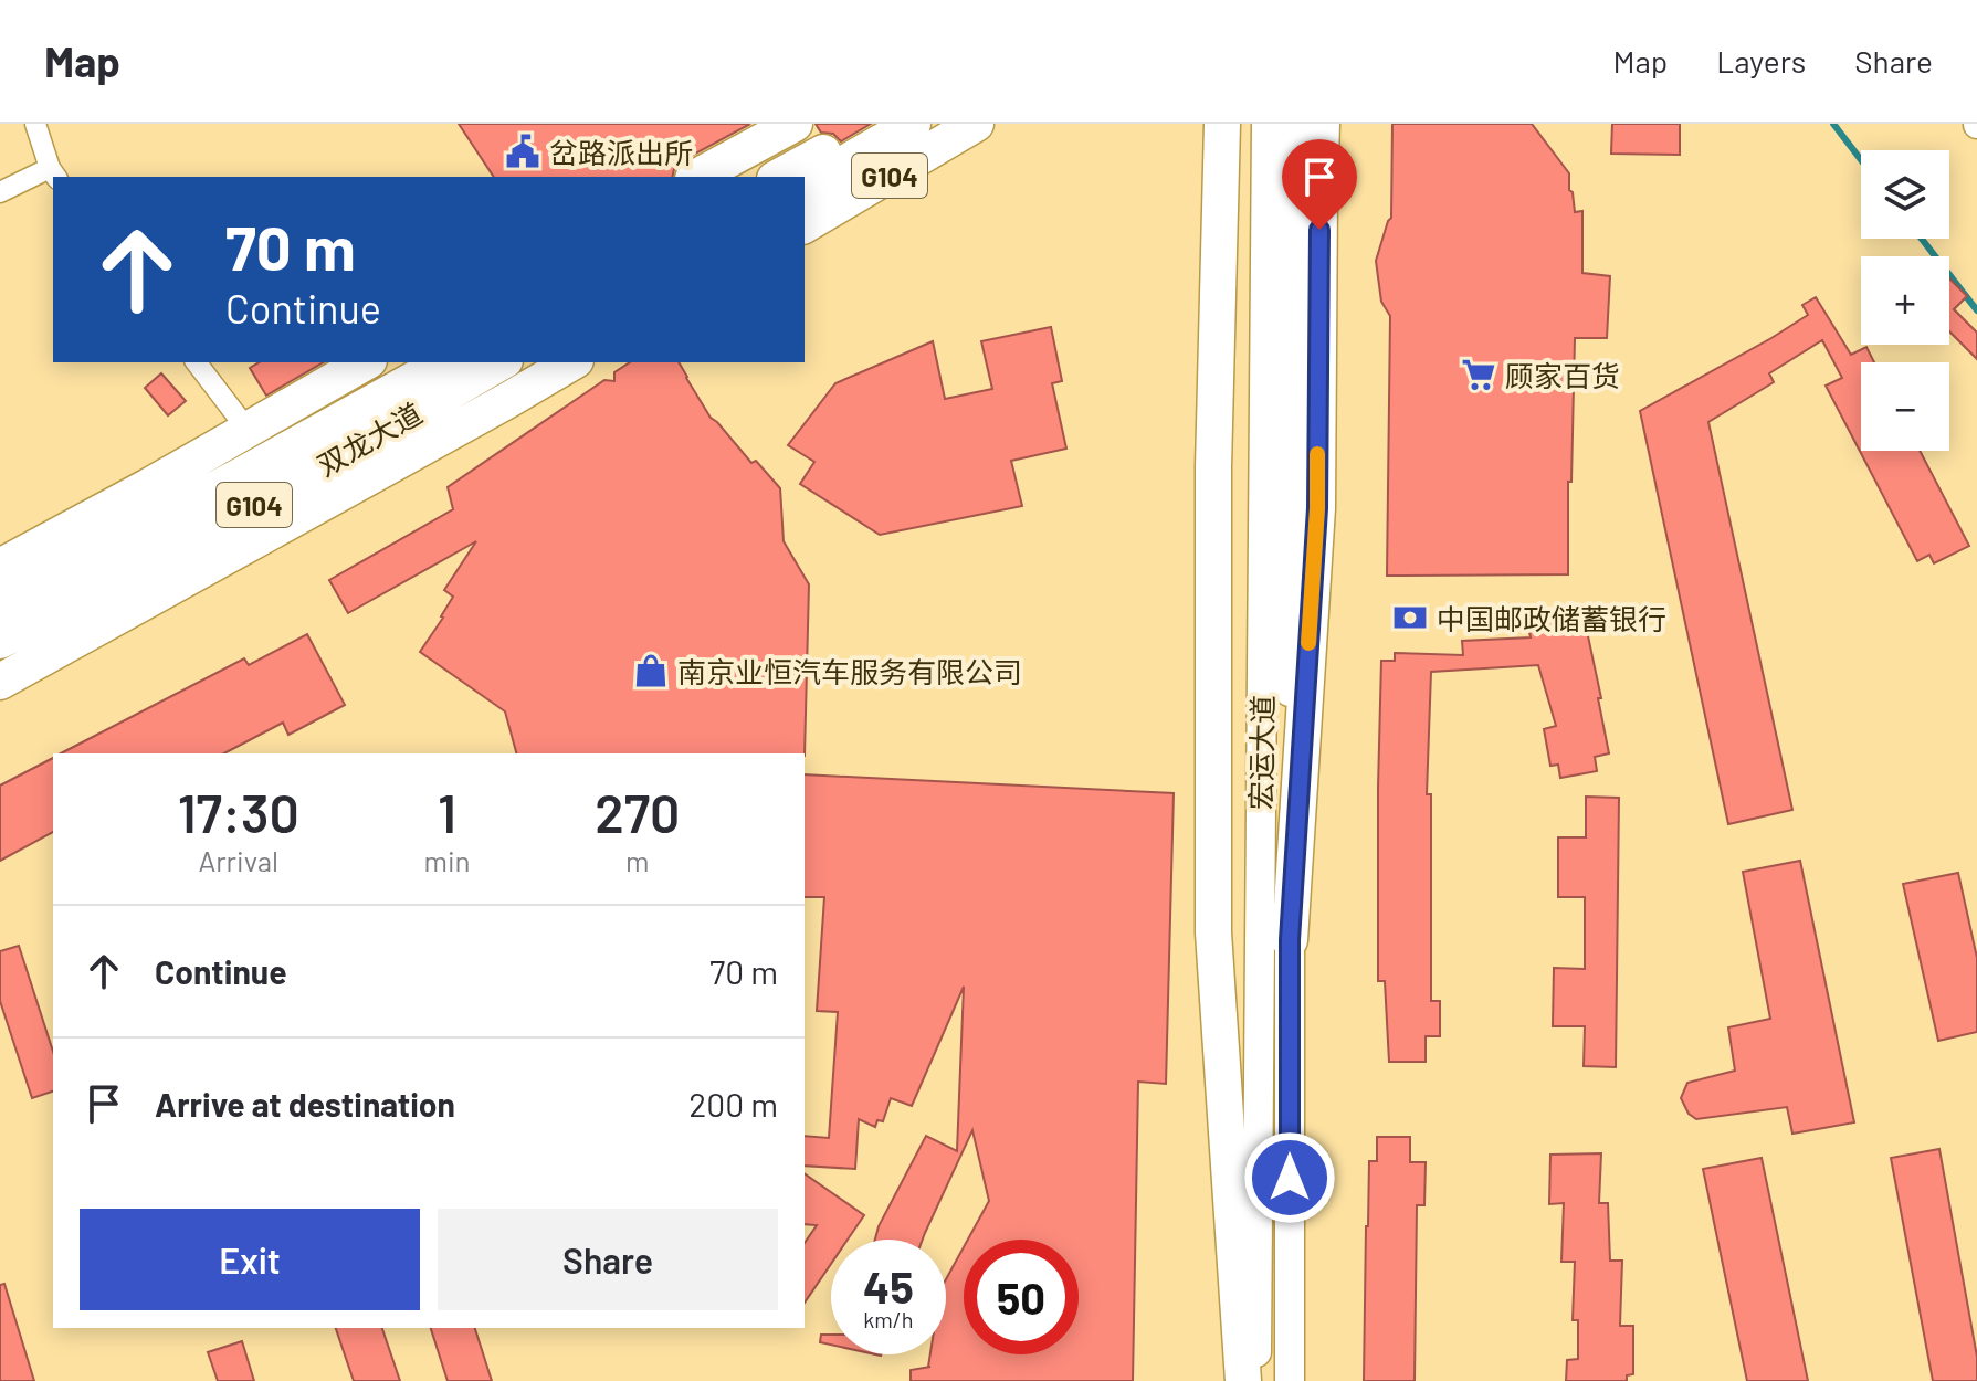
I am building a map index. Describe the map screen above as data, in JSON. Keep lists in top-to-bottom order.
{
  "streets": {
    "highway": ["G104", "双龙大道"],
    "main road": ["宏运大道"]
  },
  "places": {
    "public building": ["岔路派出所"],
    "supermarket": ["顾家百货"],
    "bank": ["中国邮政储蓄银行"],
    "shop": ["南京业恒汽车服务有限公司"]
  },
  "page": {
    "header": "Map",
    "nav": ["Map", "Layers", "Share"],
    "map_buttons": ["+", "−"],
    "turn": ["70 m", "Continue"],
    "eta": [
      "17:30",
      "Arrival",
      "1",
      "min",
      "270",
      "m"
    ],
    "list": [
      {
        "name": "Continue",
        "value": "70 m"
      },
      {
        "name": "Arrive at destination",
        "value": "200 m"
      }
    ],
    "buttons": ["Exit", "Share"],
    "speed": "45 km/h",
    "limit": "50"
  }
}
